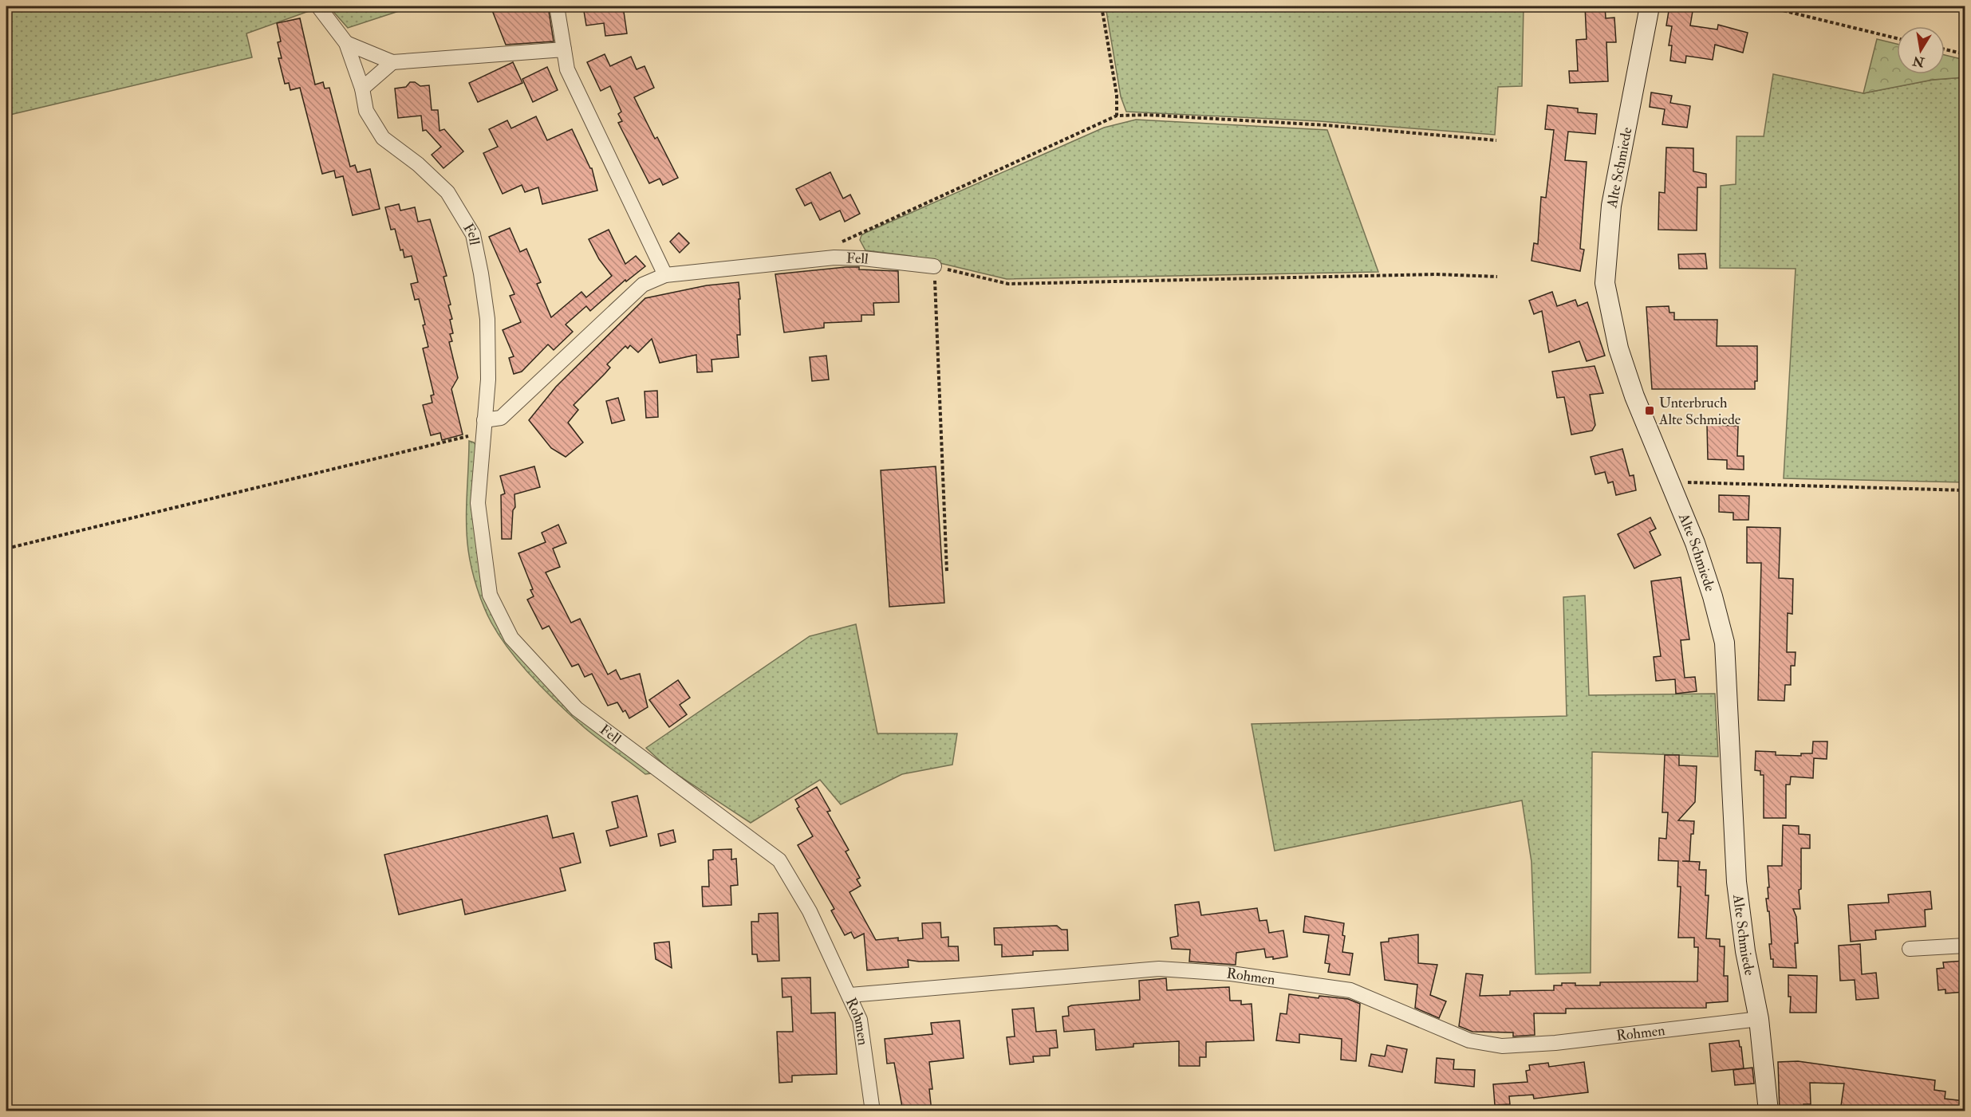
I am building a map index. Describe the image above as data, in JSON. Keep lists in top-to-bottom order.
{
  "streets": {
    "street": ["Alte Schmiede", "Fell", "Rohmen"]
  },
  "crossings": [
    ["Alte Schmiede", "Rohmen"],
    ["Fell", "Rohmen"]
  ],
  "places": {
    "transit": ["Unterbruch Alte Schmiede"]
  },
  "north": "bottom"
}
